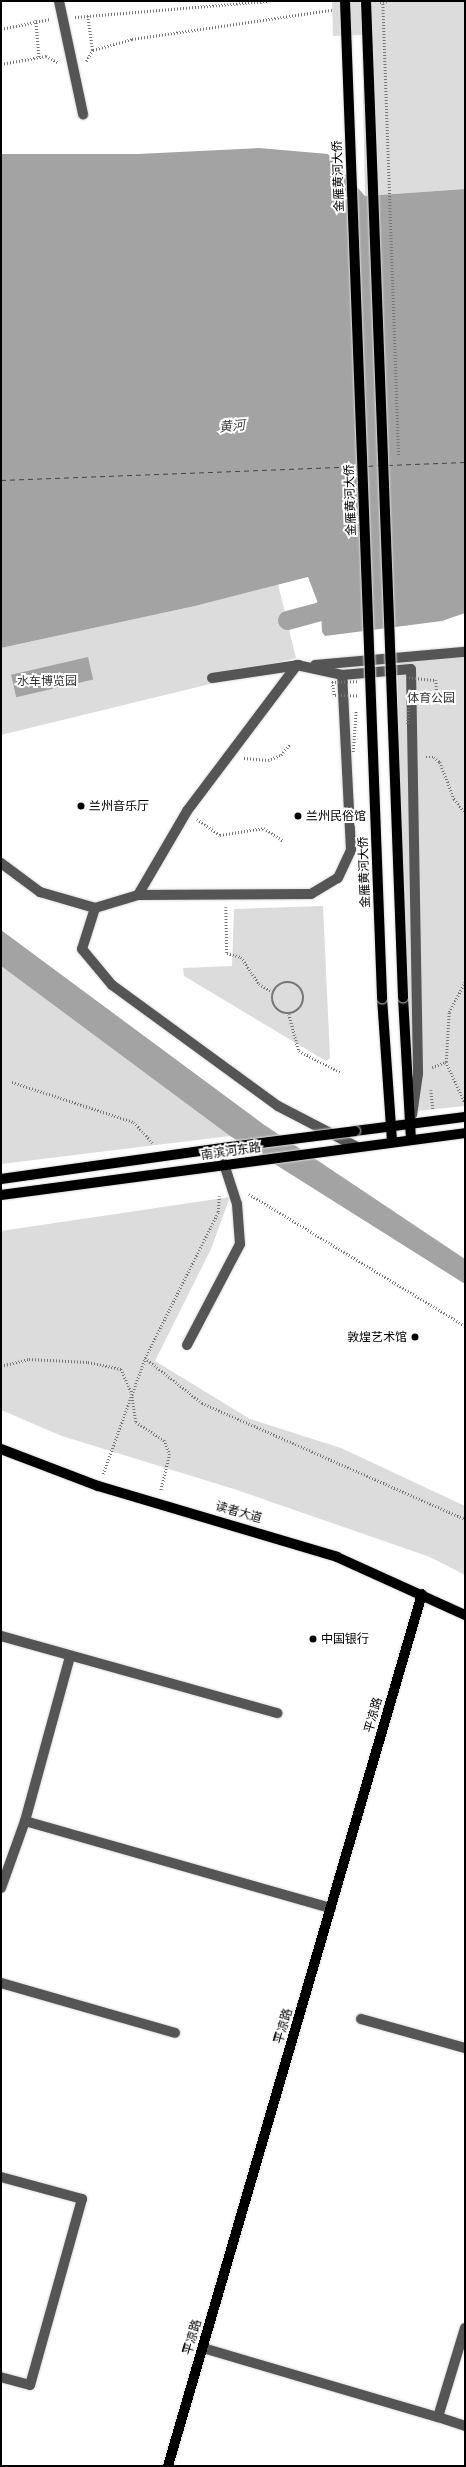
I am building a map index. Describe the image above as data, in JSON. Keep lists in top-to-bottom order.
{
  "streets": {
    "main road": [
      "金雁黄河大侨",
      "南滨河东路",
      "读者大道",
      "平凉路"
    ]
  },
  "crossings": [
    ["金雁黄河大侨", "南滨河东路"],
    ["读者大道", "平凉路"]
  ],
  "water": ["黄河"],
  "parks": ["水车博览园", "体育公园"],
  "places": [
    "兰州音乐厅",
    "兰州民俗馆",
    "敦煌艺术馆",
    "中国银行"
  ]
}
